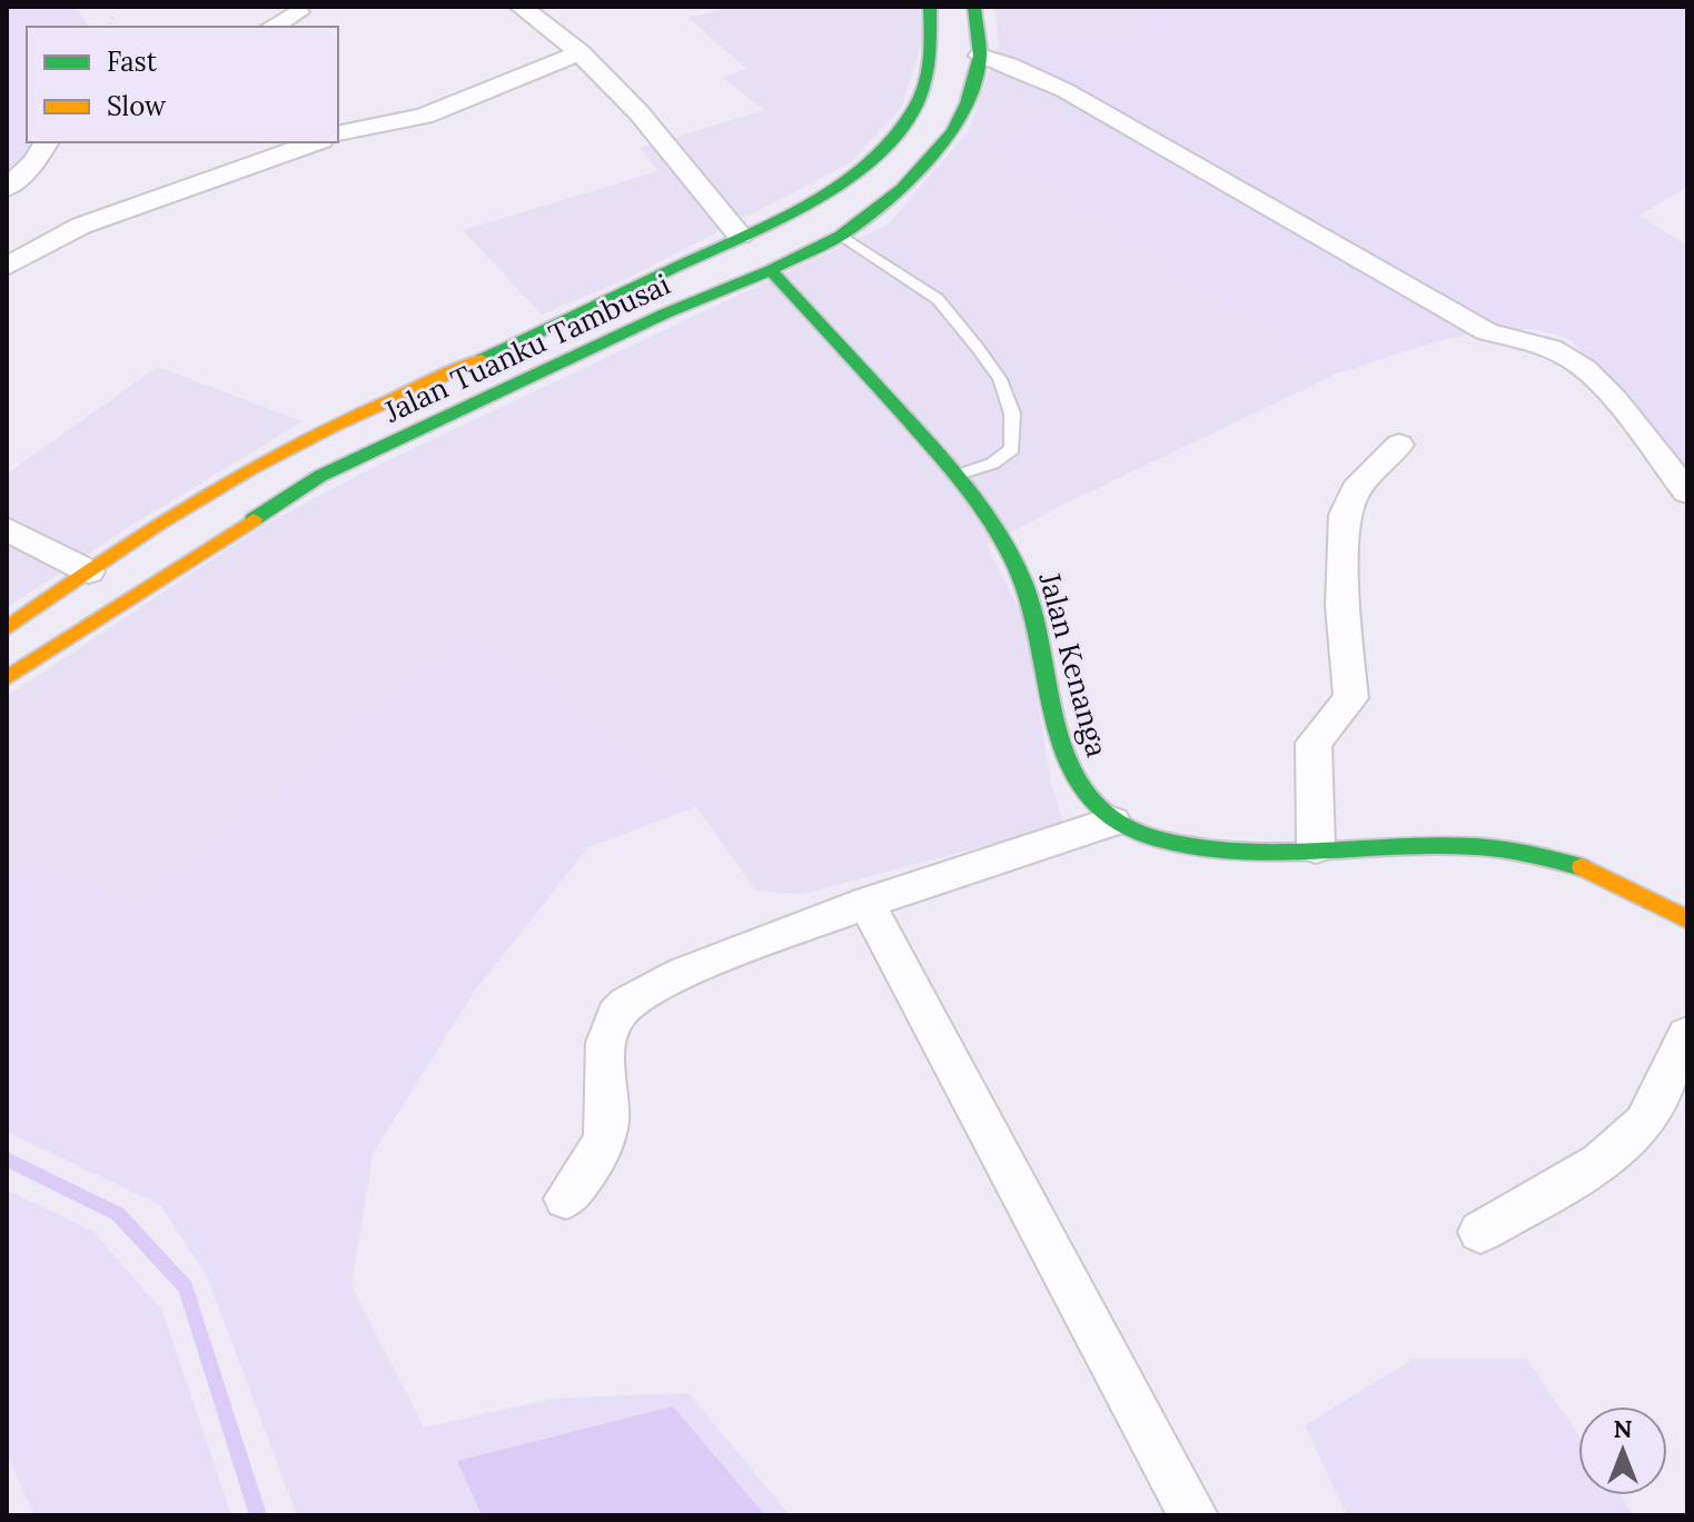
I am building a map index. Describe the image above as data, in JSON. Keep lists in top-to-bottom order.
{
  "streets": {
    "main road": ["Jalan Tuanku Tambusai", "Jalan Kenanga"]
  },
  "crossings": [
    ["Jalan Tuanku Tambusai", "Jalan Kenanga"]
  ],
  "legend": ["Fast", "Slow"],
  "north": "top"
}
